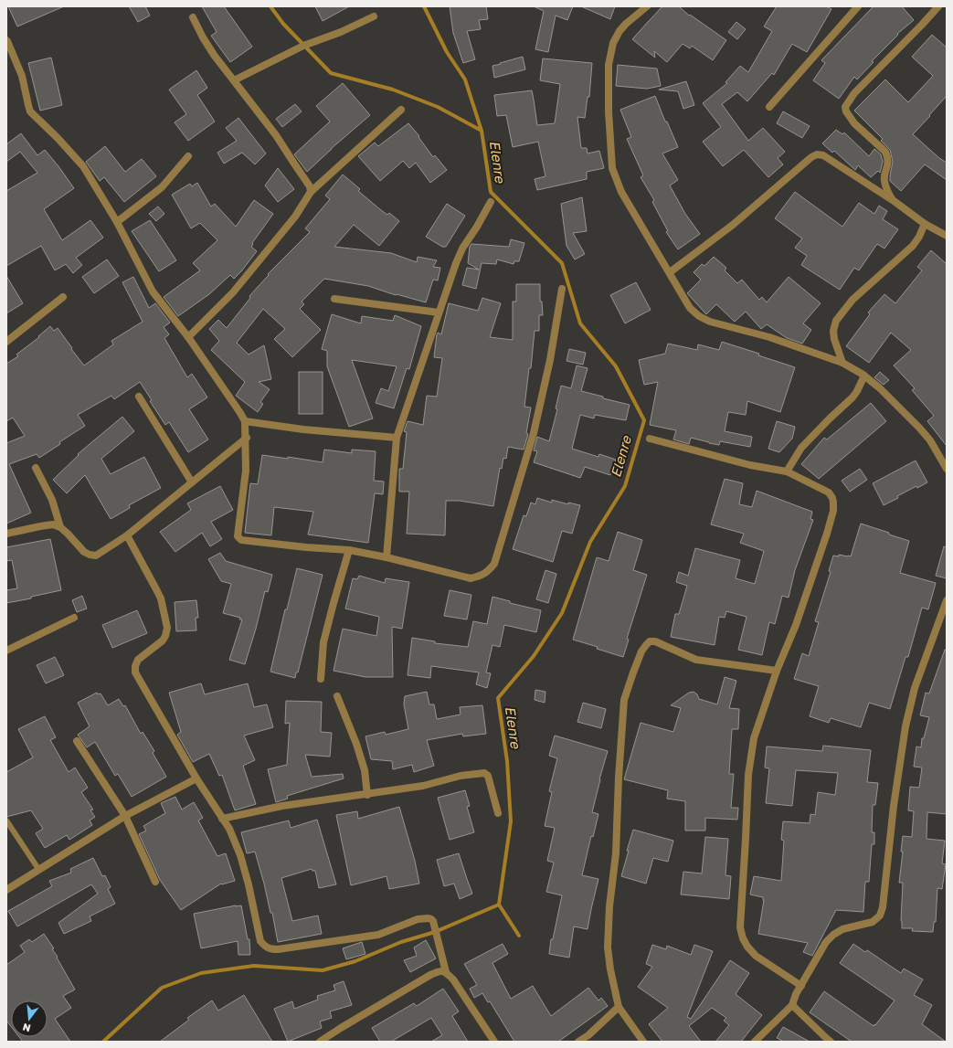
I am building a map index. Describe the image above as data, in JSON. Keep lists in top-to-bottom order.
{
  "water": ["Elenre"],
  "north": "bottom"
}
